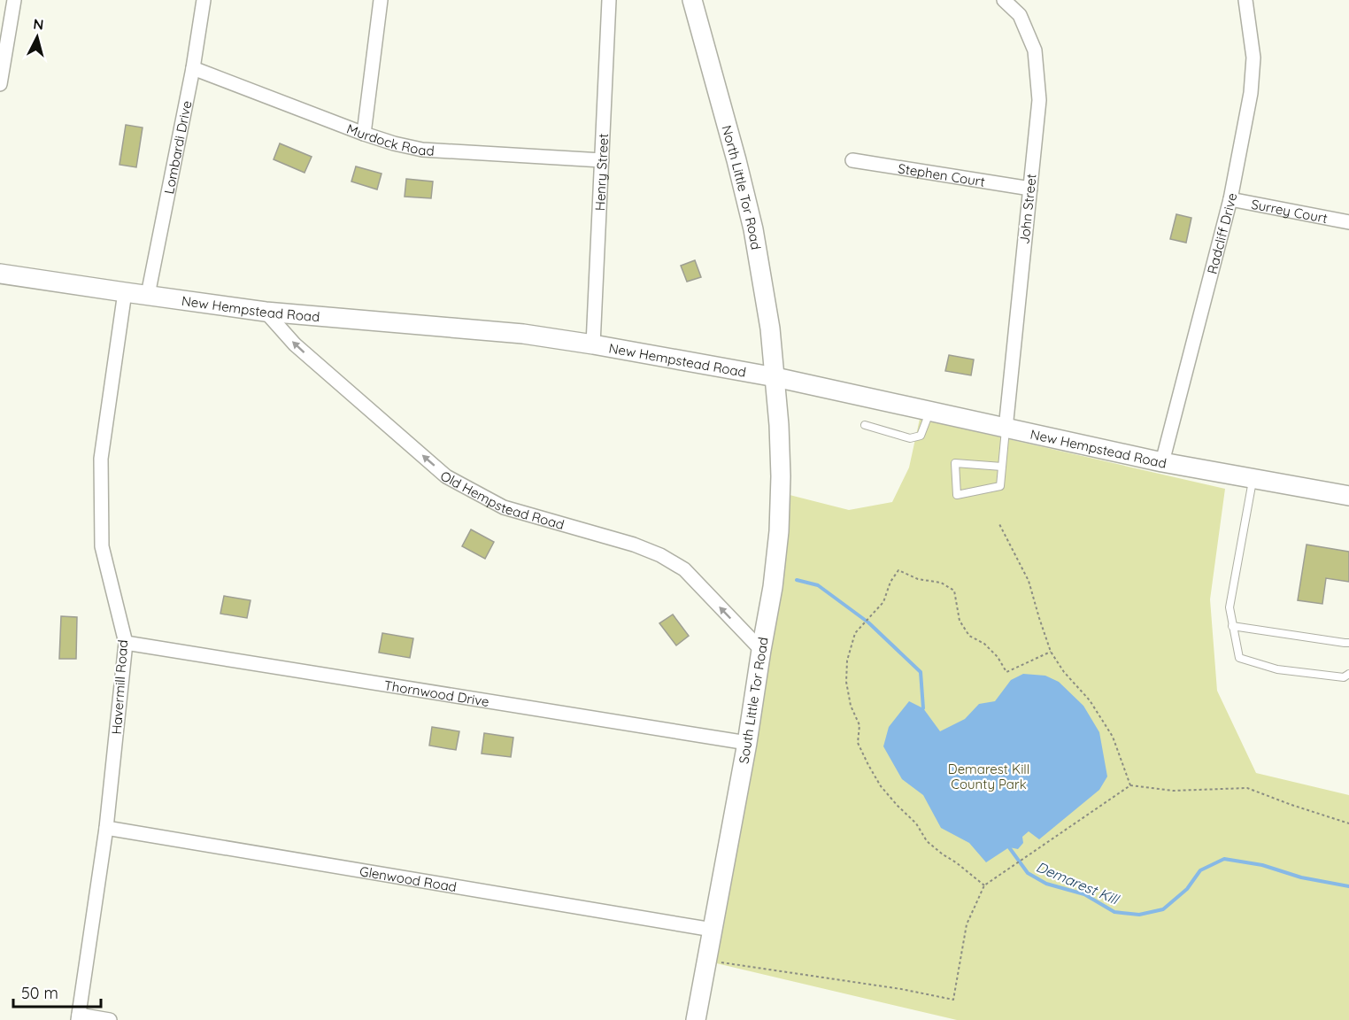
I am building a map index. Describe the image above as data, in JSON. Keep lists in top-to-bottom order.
{
  "streets": {
    "street": [
      "Murdock Road",
      "Lombardi Drive",
      "Henry Street",
      "Stephen Court",
      "North Little Tor Road",
      "John Street",
      "Surrey Court",
      "Radcliff Drive",
      "New Hempstead Road",
      "Old Hempstead Road",
      "Havermill Road",
      "Thornwood Drive",
      "South Little Tor Road",
      "Glenwood Road"
    ]
  },
  "crossings": [
    ["Murdock Road", "Lombardi Drive"],
    ["Murdock Road", "Henry Street"],
    ["Lombardi Drive", "New Hempstead Road"],
    ["Henry Street", "New Hempstead Road"],
    ["Stephen Court", "John Street"],
    ["North Little Tor Road", "New Hempstead Road"],
    ["North Little Tor Road", "South Little Tor Road"],
    ["John Street", "New Hempstead Road"],
    ["Surrey Court", "Radcliff Drive"],
    ["Radcliff Drive", "New Hempstead Road"],
    ["New Hempstead Road", "Old Hempstead Road"],
    ["New Hempstead Road", "Havermill Road"],
    ["New Hempstead Road", "South Little Tor Road"],
    ["Old Hempstead Road", "South Little Tor Road"],
    ["Havermill Road", "Thornwood Drive"],
    ["Havermill Road", "Glenwood Road"],
    ["Thornwood Drive", "South Little Tor Road"],
    ["South Little Tor Road", "Glenwood Road"]
  ],
  "one_way": ["Old Hempstead Road"],
  "water": ["Demarest Kill"],
  "parks": ["Demarest Kill County Park"],
  "scale_bar": "50 m",
  "north": "top"
}
